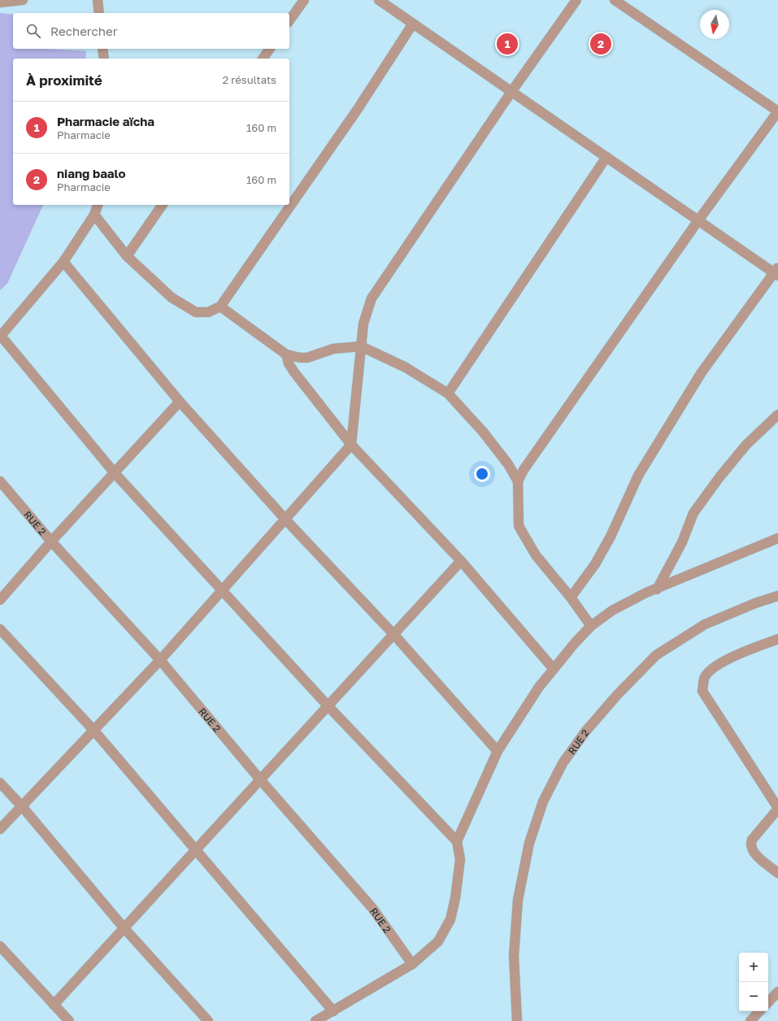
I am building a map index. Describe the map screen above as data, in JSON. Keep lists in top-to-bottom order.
{
  "streets": {
    "street": ["RUE 2"]
  },
  "north": "bottom",
  "page": {
    "search": "Rechercher",
    "pins": ["1", "2"],
    "heading": ["À proximité", "2 résultats"],
    "list": [
      {
        "mark": "1",
        "name": "Pharmacie aïcha",
        "note": "Pharmacie",
        "value": "160 m"
      },
      {
        "mark": "2",
        "name": "niang baalo",
        "note": "Pharmacie",
        "value": "160 m"
      }
    ],
    "map_buttons": ["+", "−"]
  }
}
